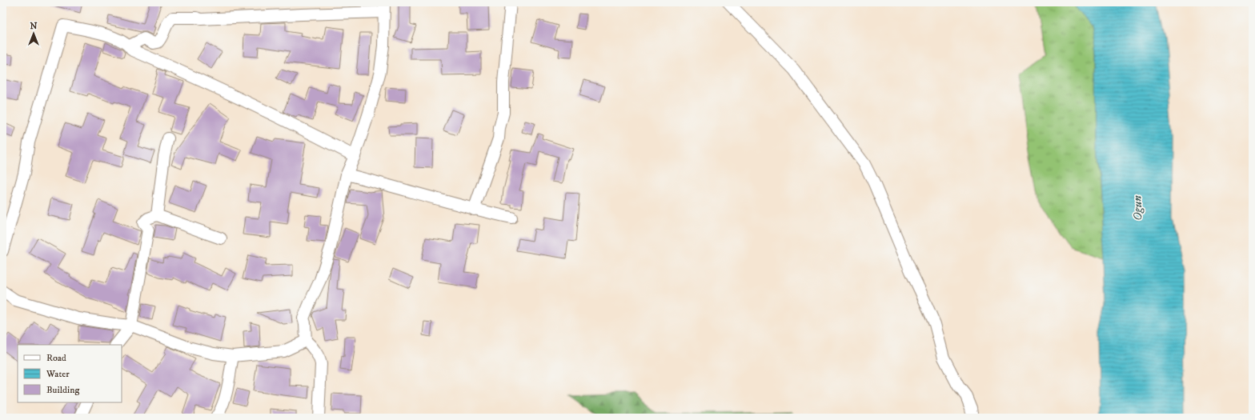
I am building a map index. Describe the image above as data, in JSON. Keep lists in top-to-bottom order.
{
  "water": ["Ogun"],
  "legend": ["Road", "Water", "Building"],
  "north": "top"
}
